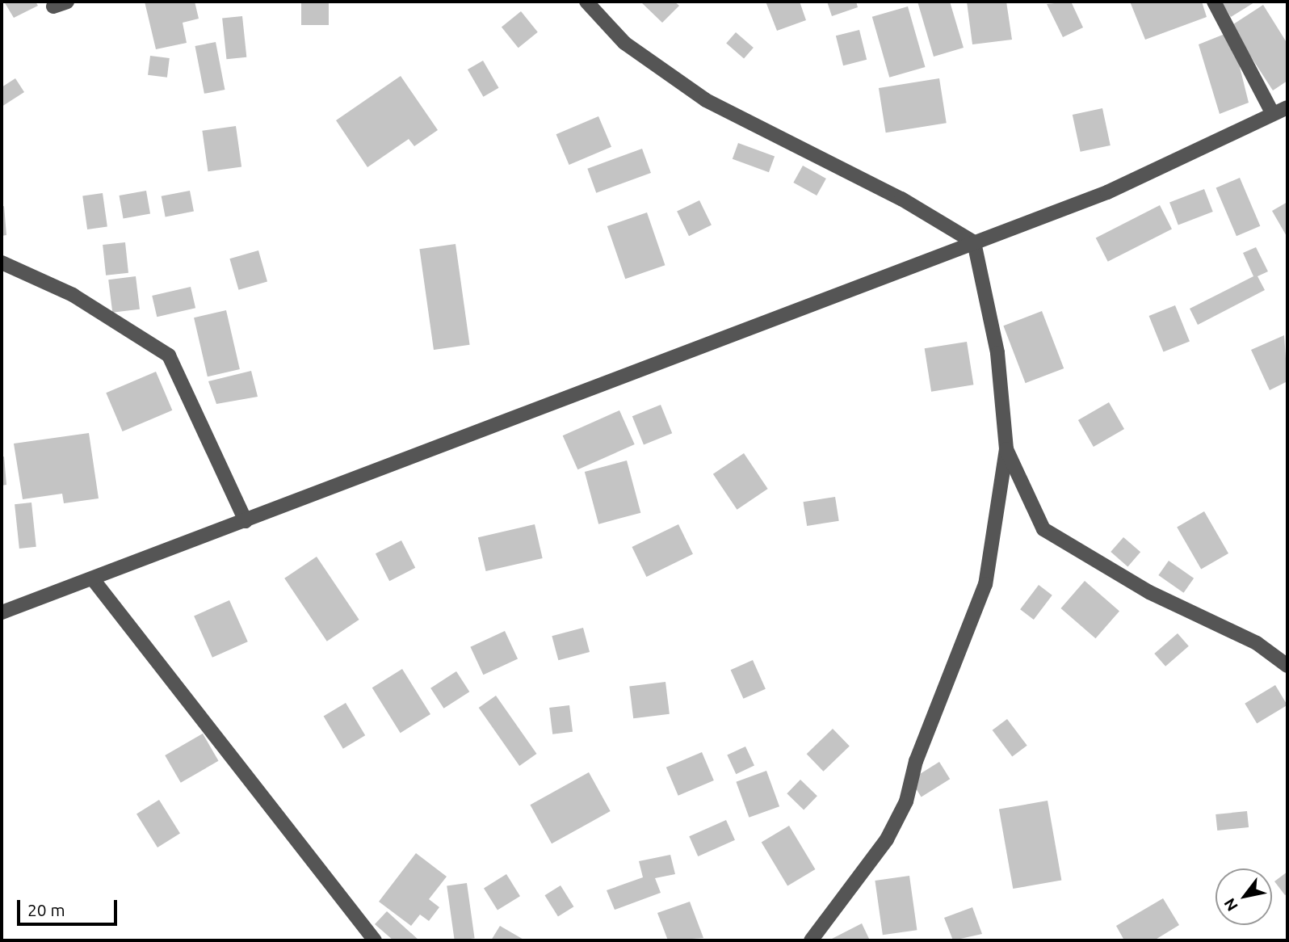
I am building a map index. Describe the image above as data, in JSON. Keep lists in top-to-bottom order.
{
  "scale_bar": "20 m",
  "north": "bottom left"
}
